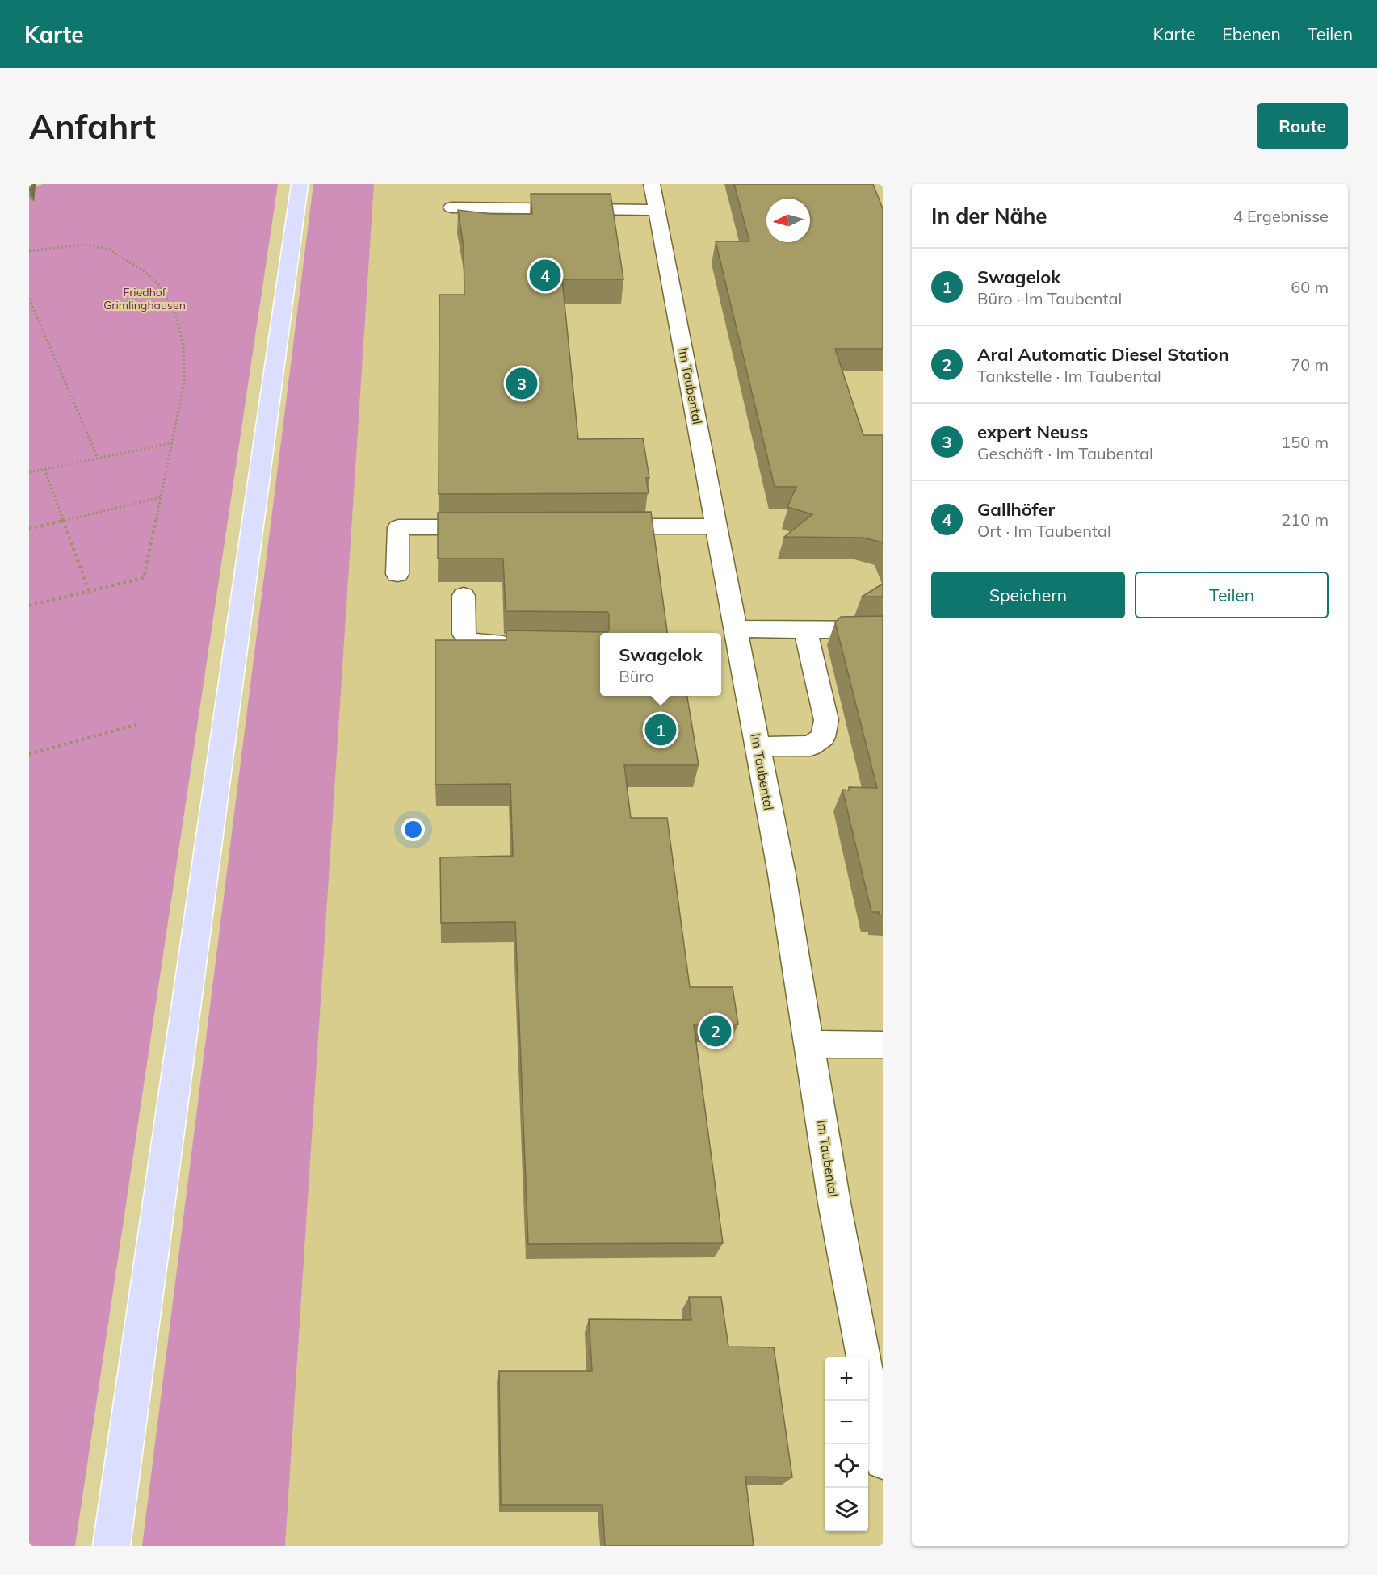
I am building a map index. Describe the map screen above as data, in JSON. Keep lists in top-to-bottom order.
{
  "streets": {
    "street": ["Im Taubental"]
  },
  "parks": ["Friedhof Grimlinghausen"],
  "north": "left",
  "page": {
    "header": "Karte",
    "nav": ["Karte", "Ebenen", "Teilen"],
    "buttons": [
      "Route",
      ["Speichern", "Teilen"]
    ],
    "title": "Anfahrt",
    "heading": ["In der Nähe", "4 Ergebnisse"],
    "list": [
      {
        "mark": "1",
        "name": "Swagelok",
        "note": "Büro · Im Taubental",
        "value": "60 m"
      },
      {
        "mark": "2",
        "name": "Aral Automatic Diesel Station",
        "note": "Tankstelle · Im Taubental",
        "value": "70 m"
      },
      {
        "mark": "3",
        "name": "expert Neuss",
        "note": "Geschäft · Im Taubental",
        "value": "150 m"
      },
      {
        "mark": "4",
        "name": "Gallhöfer",
        "note": "Ort · Im Taubental",
        "value": "210 m"
      }
    ],
    "pins": [
      "4",
      "3",
      "1",
      "2"
    ],
    "popup": ["Swagelok", "Büro"],
    "map_buttons": ["+", "−"]
  }
}
